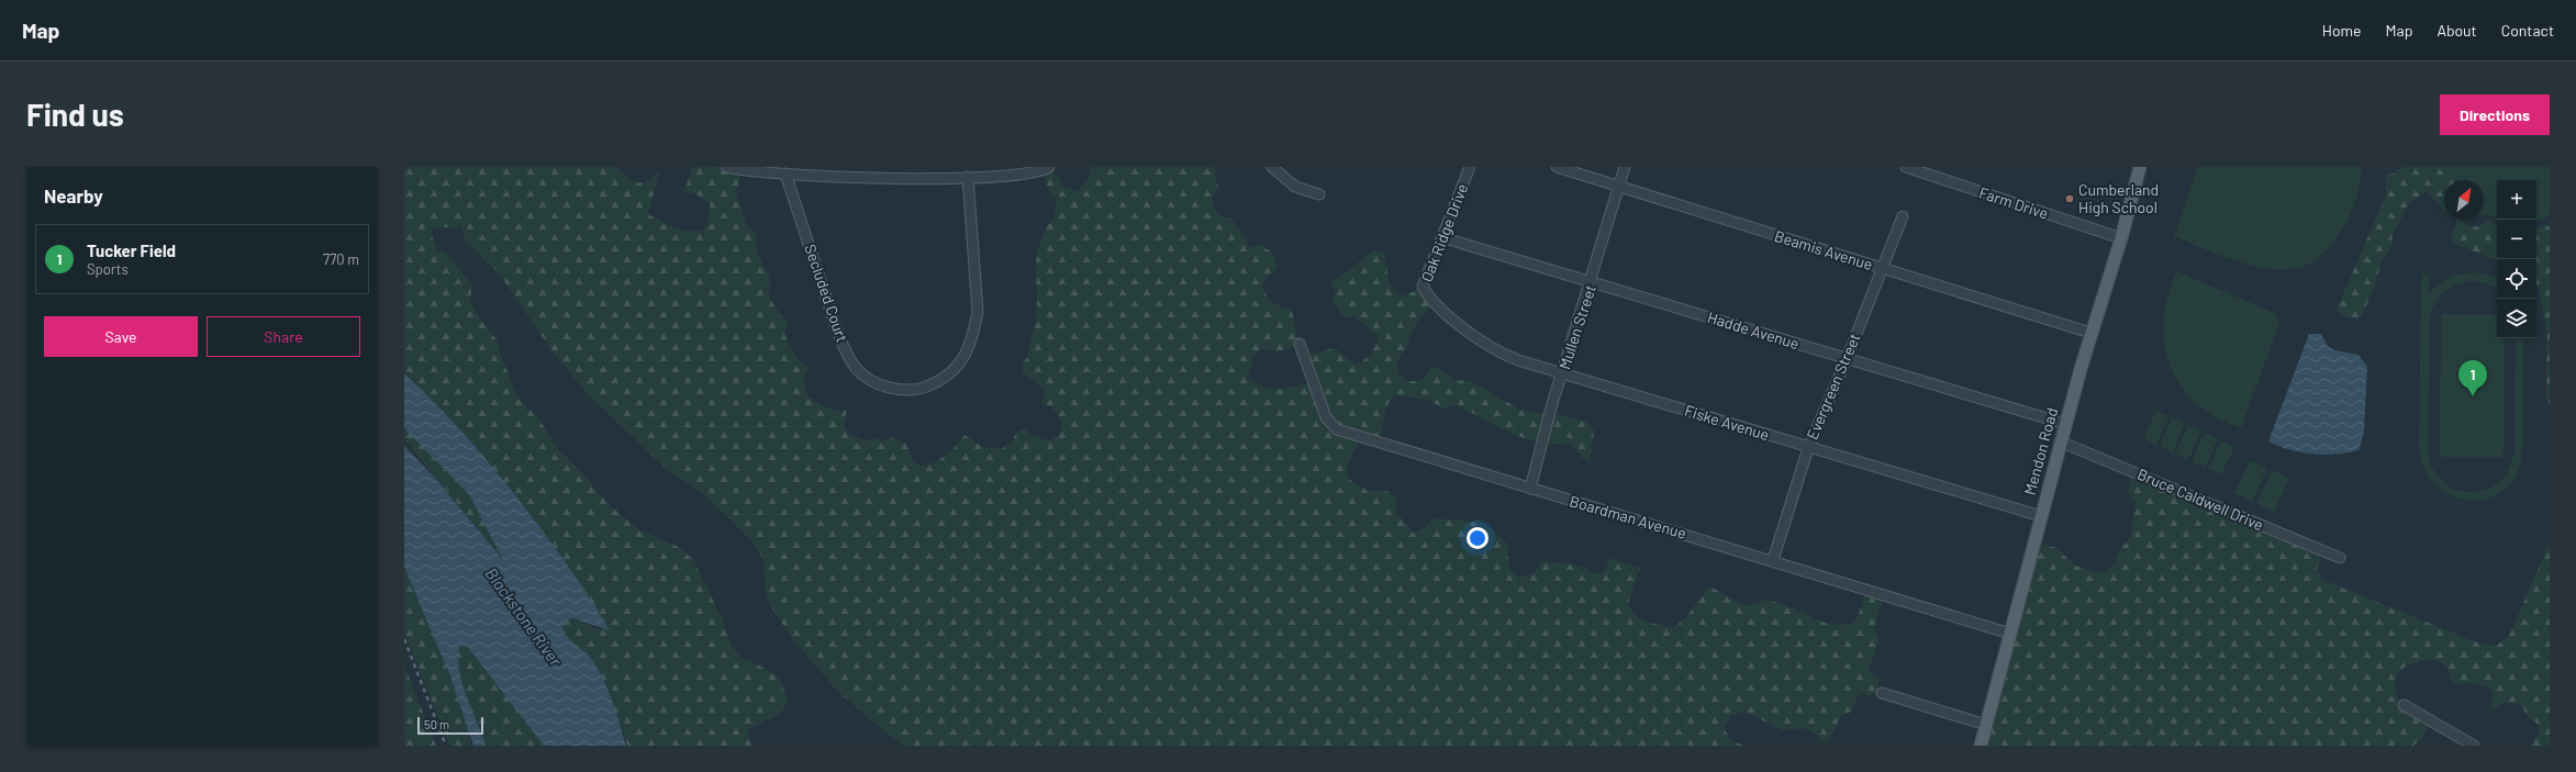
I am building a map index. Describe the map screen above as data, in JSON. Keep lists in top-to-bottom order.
{
  "streets": {
    "main road": ["Mendon Road"],
    "street": [
      "Farm Drive",
      "Oak Ridge Drive",
      "Beamis Avenue",
      "Secluded Court",
      "Mullen Street",
      "Hadde Avenue",
      "Evergreen Street",
      "Fiske Avenue",
      "Bruce Caldwell Drive",
      "Boardman Avenue"
    ]
  },
  "crossings": [
    ["Farm Drive", "Mendon Road"],
    ["Oak Ridge Drive", "Hadde Avenue"],
    ["Oak Ridge Drive", "Fiske Avenue"],
    ["Beamis Avenue", "Mullen Street"],
    ["Beamis Avenue", "Evergreen Street"],
    ["Beamis Avenue", "Mendon Road"],
    ["Mullen Street", "Hadde Avenue"],
    ["Mullen Street", "Fiske Avenue"],
    ["Mullen Street", "Boardman Avenue"],
    ["Hadde Avenue", "Evergreen Street"],
    ["Hadde Avenue", "Mendon Road"],
    ["Evergreen Street", "Fiske Avenue"],
    ["Evergreen Street", "Boardman Avenue"],
    ["Fiske Avenue", "Mendon Road"],
    ["Mendon Road", "Bruce Caldwell Drive"],
    ["Mendon Road", "Boardman Avenue"]
  ],
  "water": ["Blackstone River"],
  "places": ["Cumberland High School"],
  "scale_bar": "50 m",
  "north": "top right",
  "page": {
    "header": "Map",
    "nav": [
      "Home",
      "Map",
      "About",
      "Contact"
    ],
    "buttons": [
      "Directions",
      ["Save", "Share"]
    ],
    "title": "Find us",
    "heading": "Nearby",
    "map_buttons": ["+", "−"],
    "list": [
      {
        "mark": "1",
        "name": "Tucker Field",
        "note": "Sports",
        "value": "770 m"
      }
    ],
    "pins": "1",
    "scale": "50 m"
  }
}
